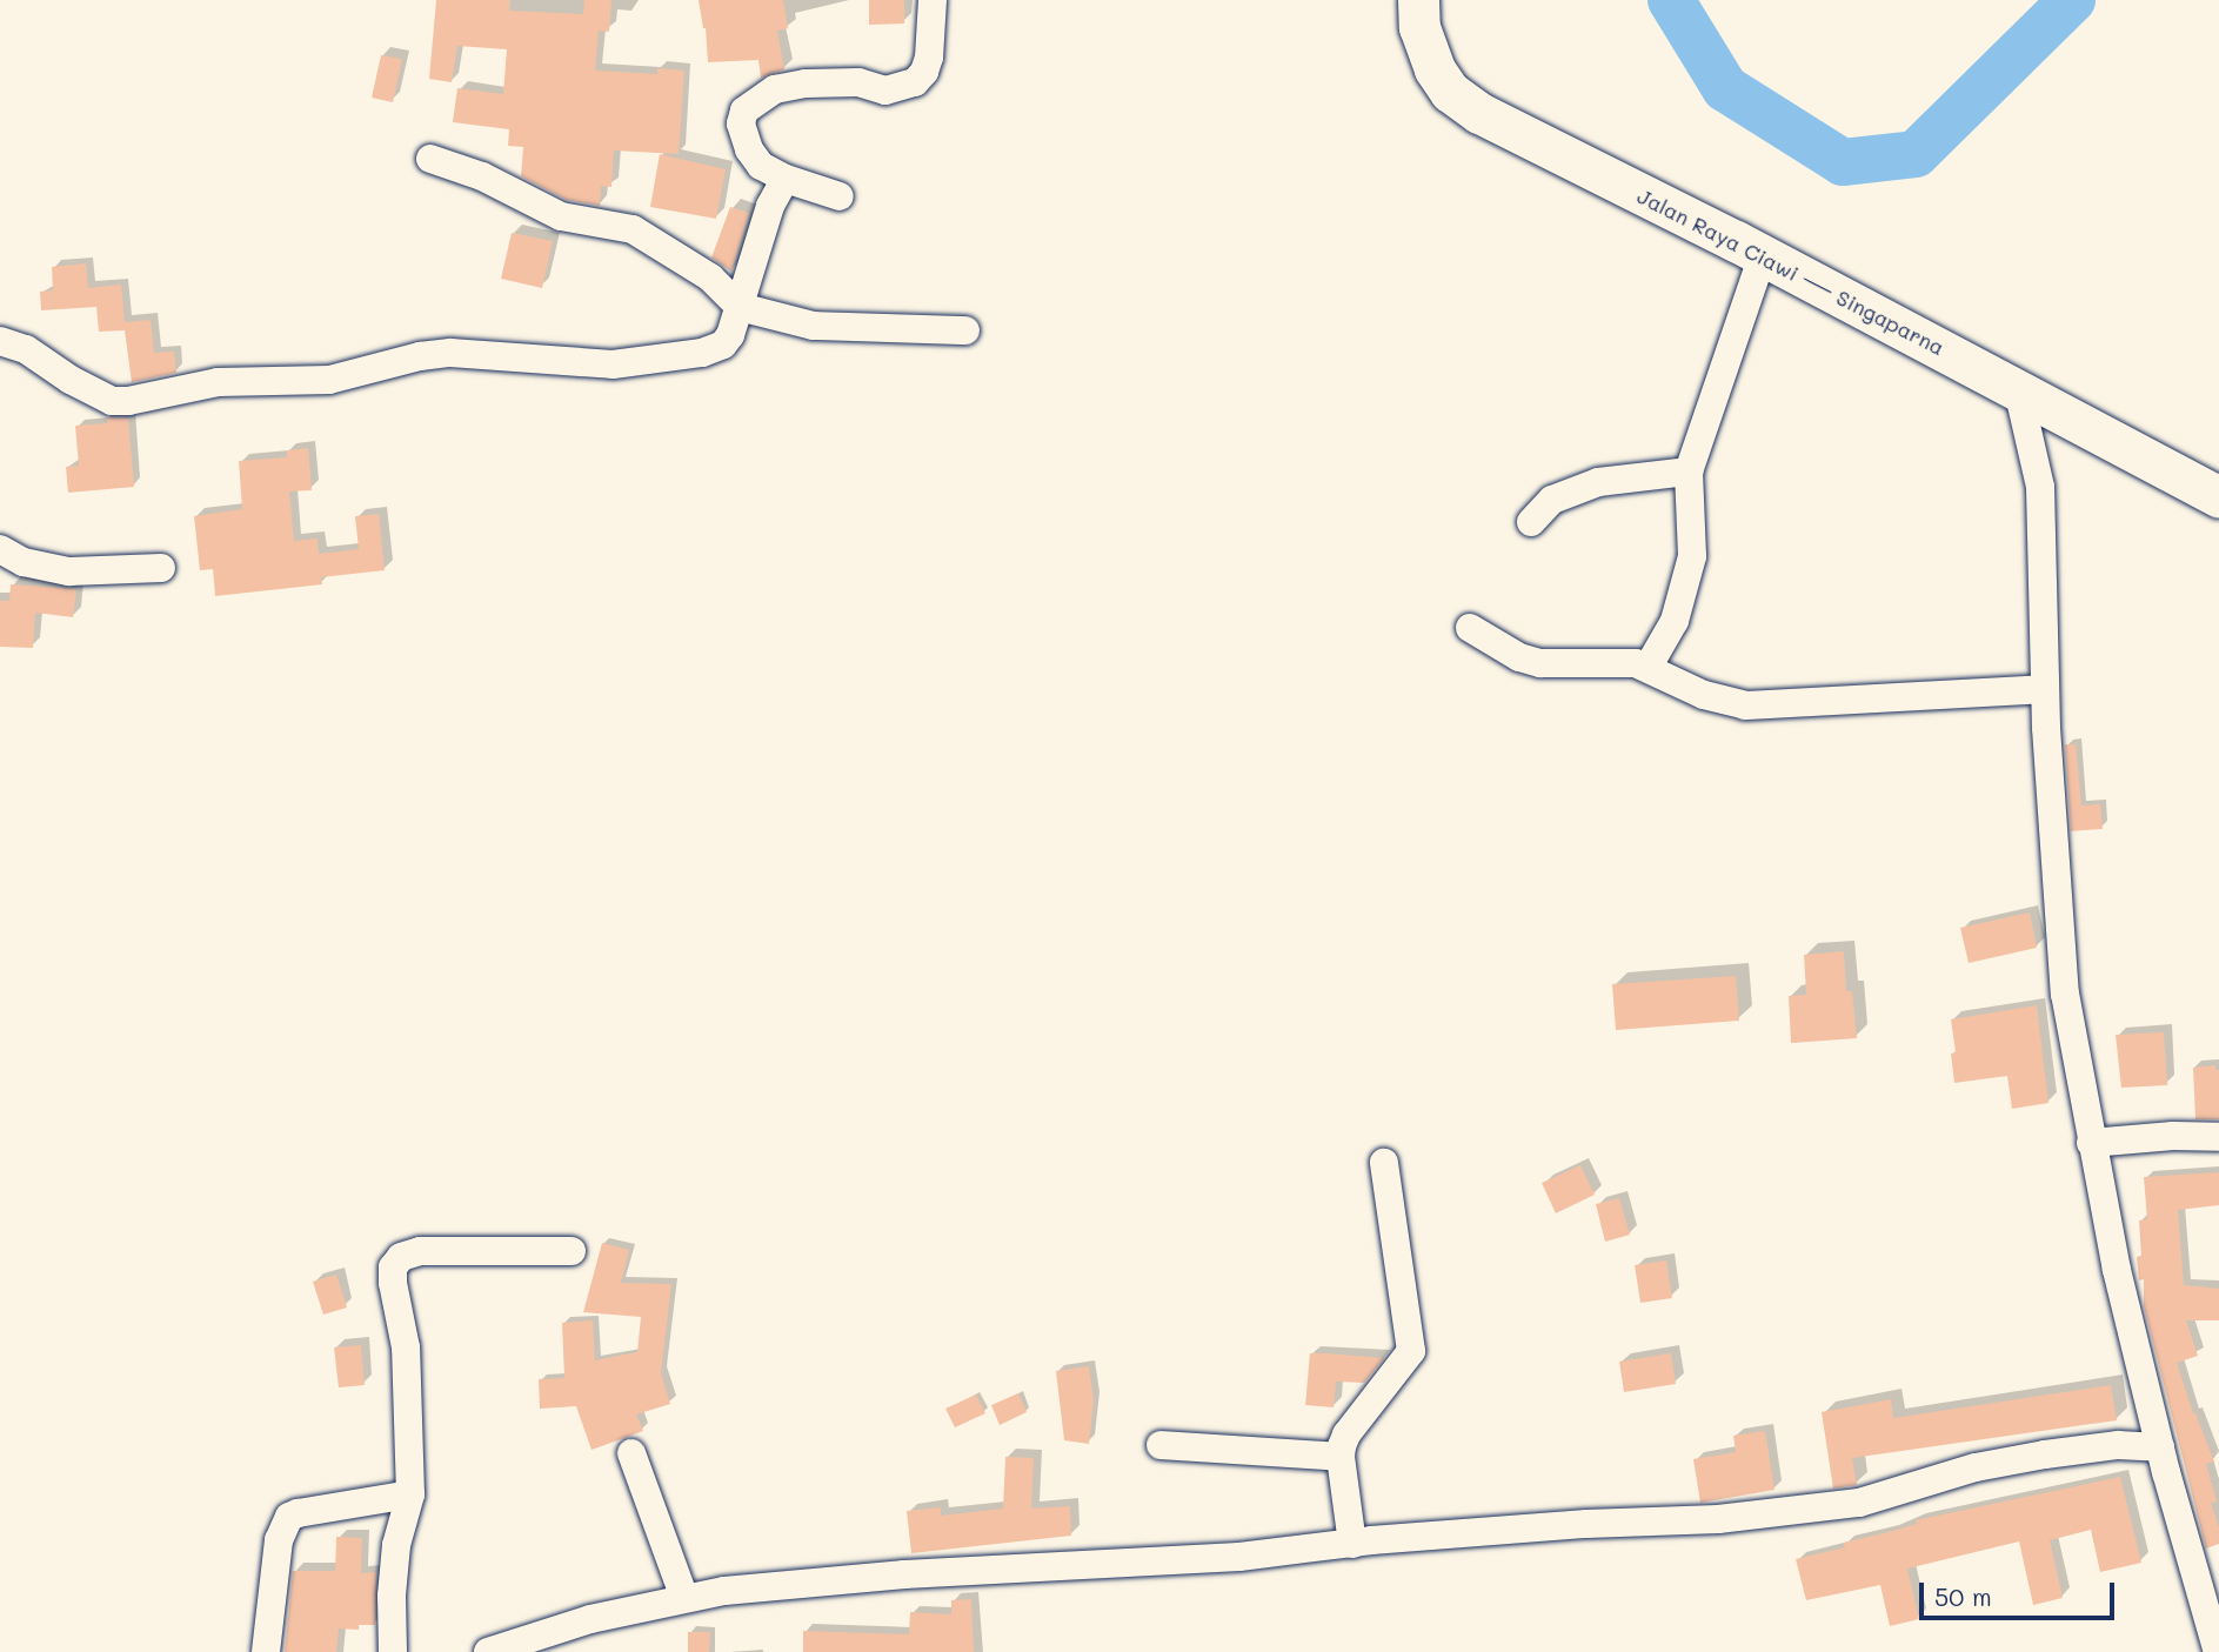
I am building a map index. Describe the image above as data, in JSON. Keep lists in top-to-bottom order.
{
  "streets": {
    "main road": ["Jalan Raya Ciawi — Singaparna"]
  },
  "scale_bar": "50 m"
}
